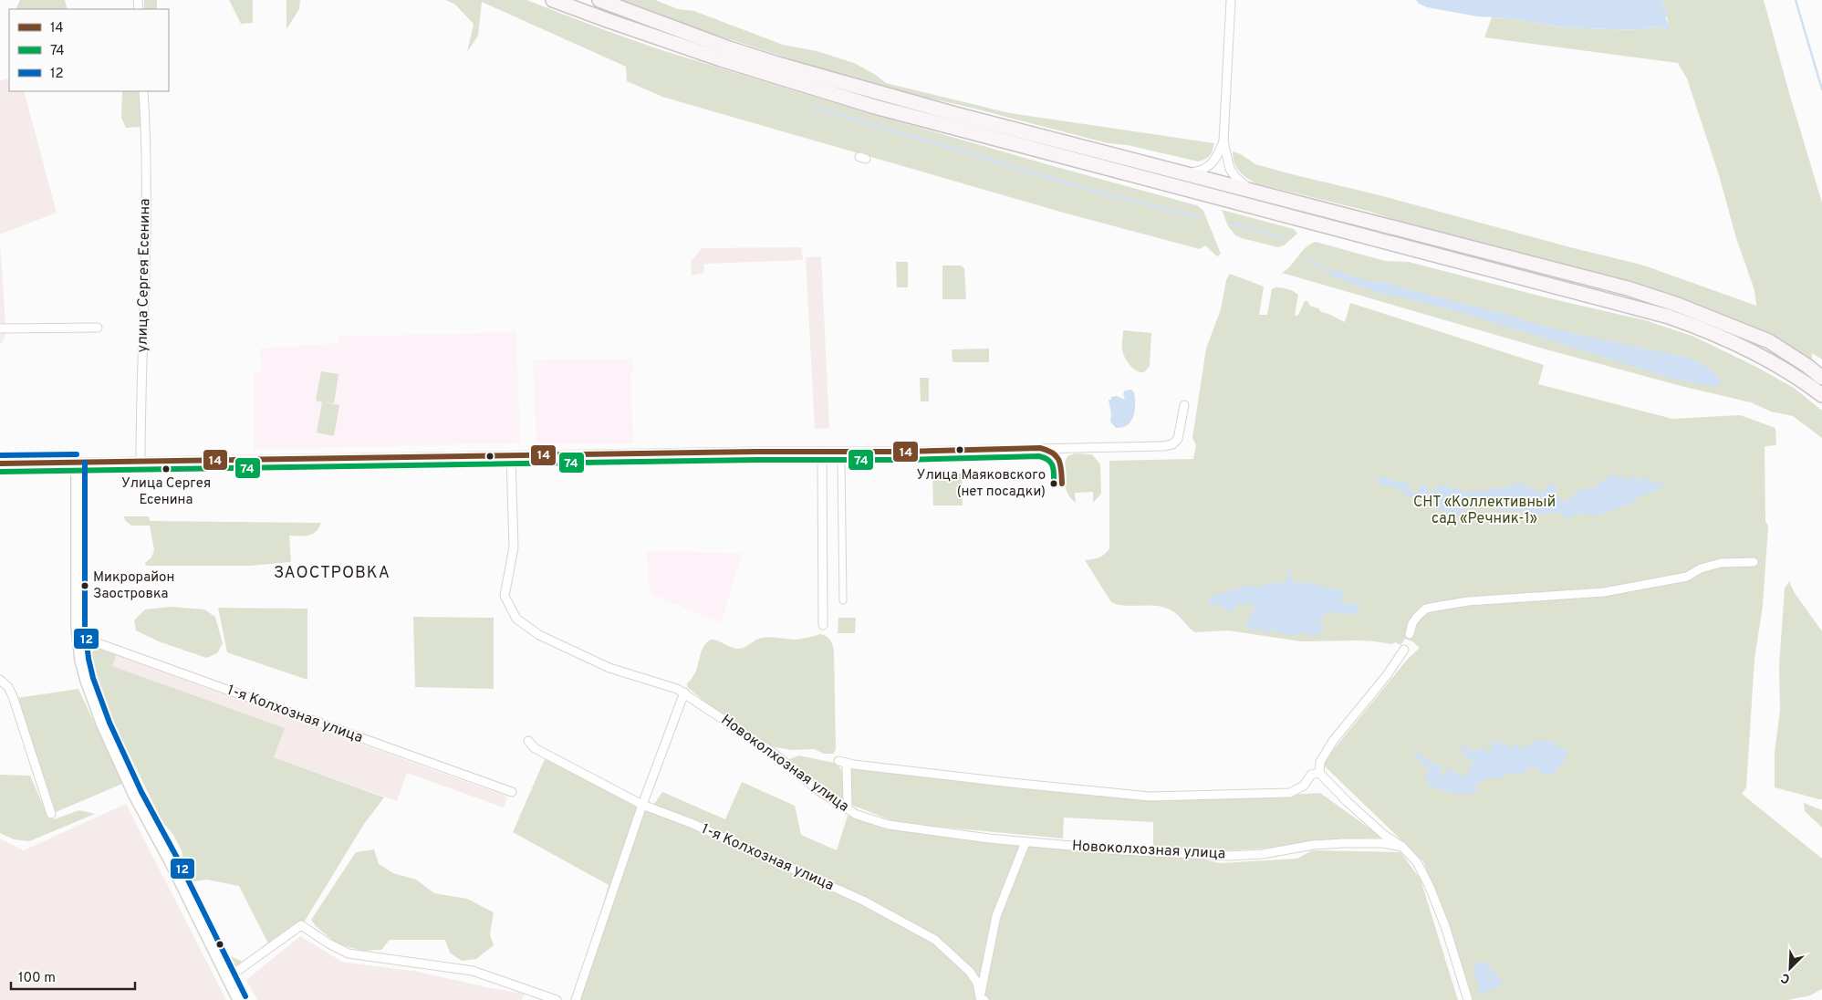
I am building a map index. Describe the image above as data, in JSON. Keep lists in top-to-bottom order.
{
  "streets": {
    "street": ["улица Сергея Есенина", "1-я Колхозная улица", "Новоколхозная улица"]
  },
  "districts": ["ЗАОСТРОВКА"],
  "parks": ["СНТ «Коллективный сад «Речник-1»"],
  "places": ["Улица Сергея Есенина", "Улица Маяковского (нет посадки)", "Микрорайон Заостровка"],
  "lines": ["transit line 14", "transit line 12", "transit line 74"],
  "legend": ["14", "74", "12"],
  "scale_bar": "100 m",
  "north": "bottom left"
}
